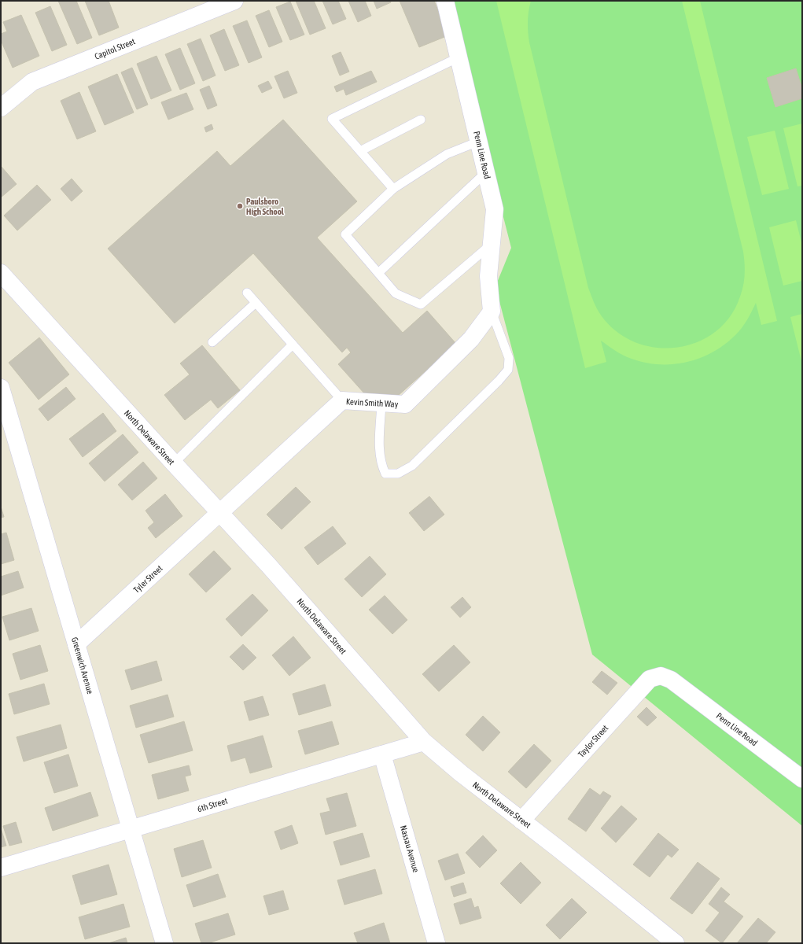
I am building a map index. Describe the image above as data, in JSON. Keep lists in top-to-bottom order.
{
  "streets": {
    "street": [
      "Capitol Street",
      "Penn Line Road",
      "Kevin Smith Way",
      "North Delaware Street",
      "Tyler Street",
      "Greenwich Avenue",
      "Taylor Street",
      "6th Street",
      "Nassau Avenue"
    ]
  },
  "crossings": [
    ["Penn Line Road", "Kevin Smith Way"],
    ["Penn Line Road", "Taylor Street"],
    ["Kevin Smith Way", "North Delaware Street"],
    ["Kevin Smith Way", "Tyler Street"],
    ["North Delaware Street", "Tyler Street"],
    ["North Delaware Street", "Taylor Street"],
    ["North Delaware Street", "6th Street"],
    ["Tyler Street", "Greenwich Avenue"],
    ["Greenwich Avenue", "6th Street"],
    ["6th Street", "Nassau Avenue"]
  ],
  "places": ["Paulsboro High School"]
}
